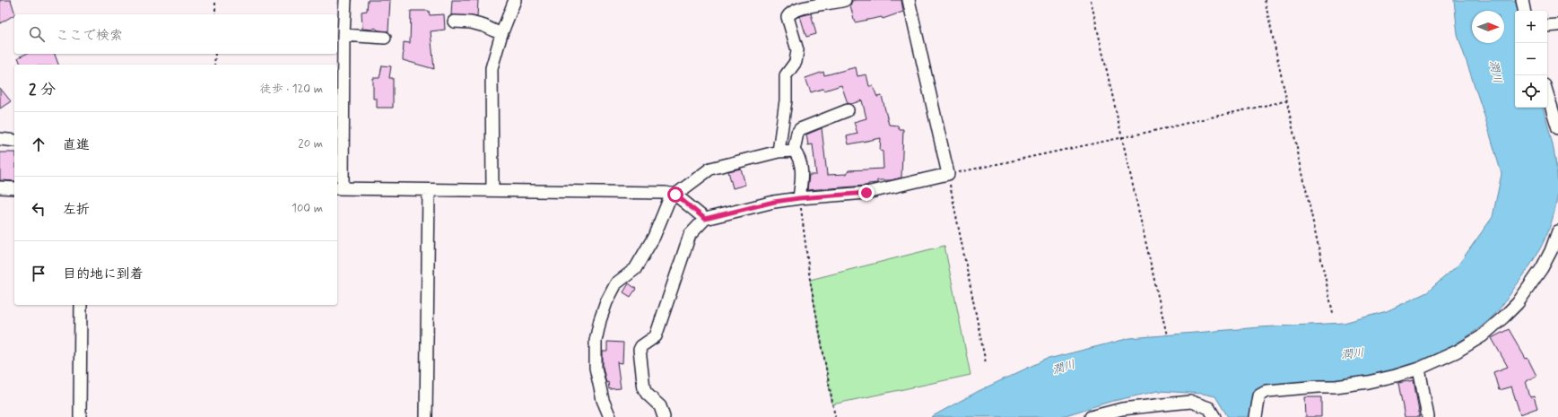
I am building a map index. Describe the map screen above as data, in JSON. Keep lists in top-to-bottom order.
{
  "water": ["潤川"],
  "north": "right",
  "page": {
    "map_buttons": ["+", "−"],
    "search": "ここで検索",
    "heading": ["2 分", "徒歩 · 120 m"],
    "list": [
      ["直進", "20 m"],
      ["左折", "100 m"],
      "目的地に到着"
    ]
  }
}
